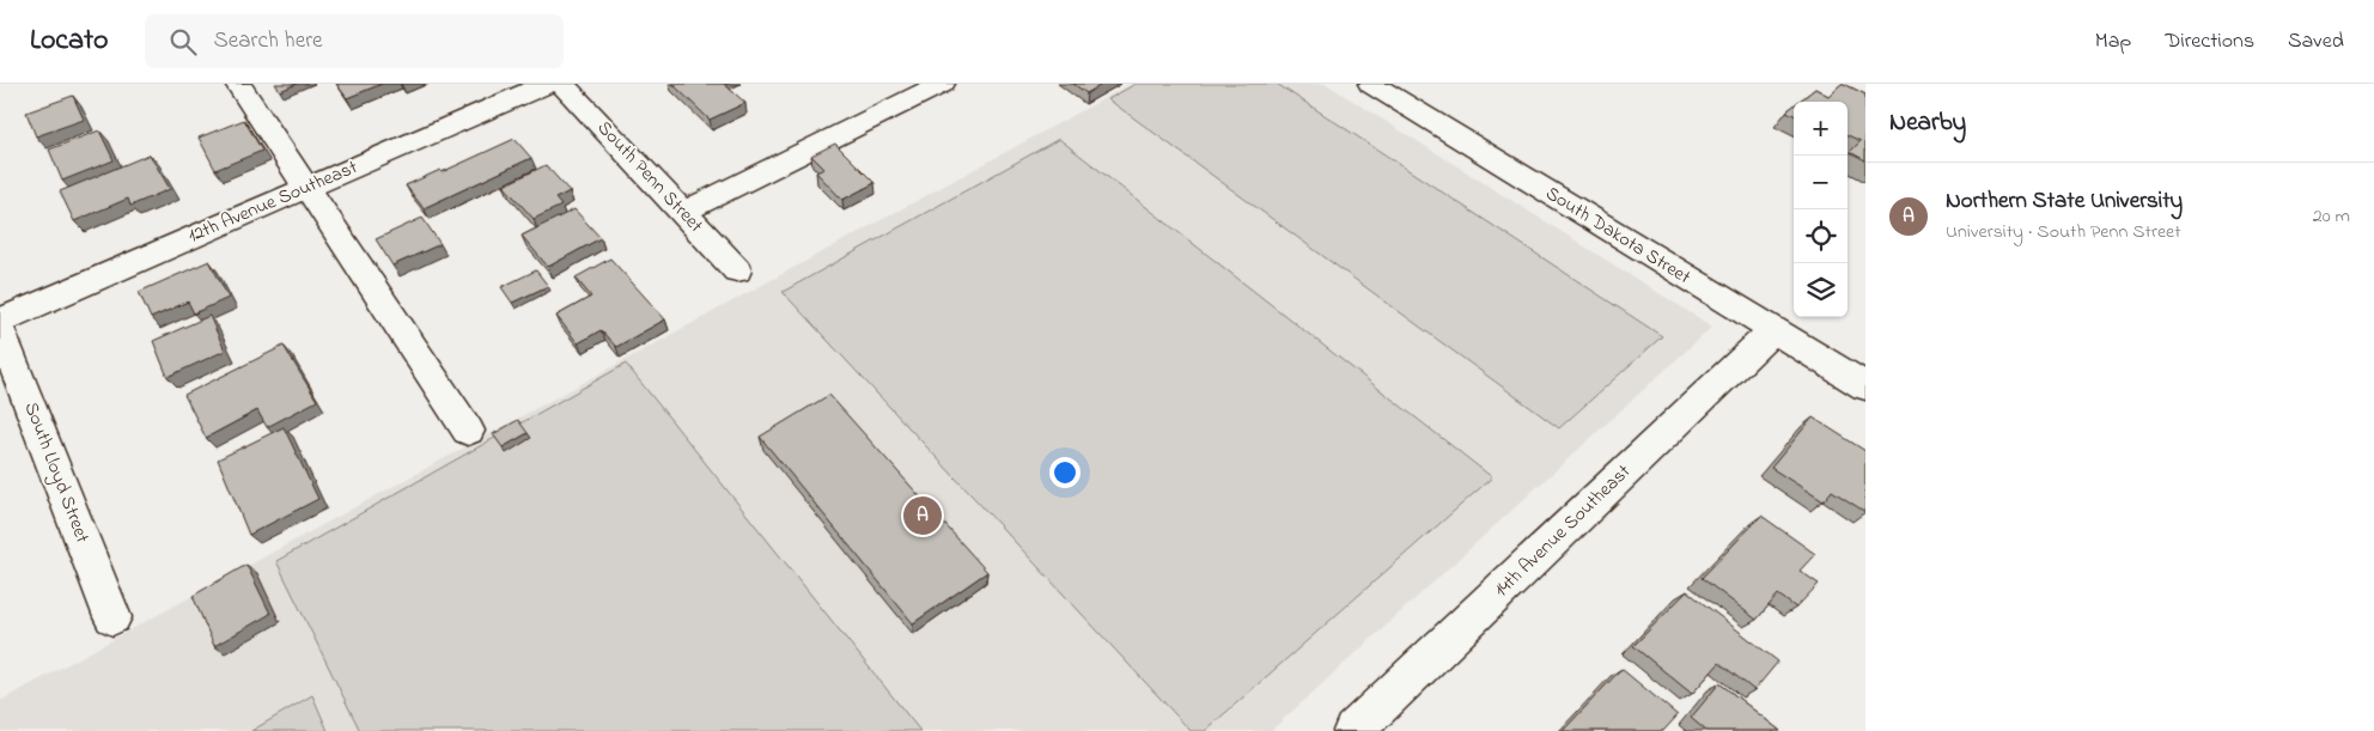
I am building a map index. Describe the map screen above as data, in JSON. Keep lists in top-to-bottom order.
{
  "streets": {
    "street": [
      "South Penn Street",
      "12th Avenue Southeast",
      "South Dakota Street",
      "South Lloyd Street",
      "14th Avenue Southeast"
    ]
  },
  "crossings": [
    ["South Dakota Street", "14th Avenue Southeast"]
  ],
  "page": {
    "header": "Locato",
    "search": "Search here",
    "nav": ["Map", "Directions", "Saved"],
    "heading": "Nearby",
    "map_buttons": ["+", "−"],
    "list": [
      {
        "mark": "A",
        "name": "Northern State University",
        "note": "University · South Penn Street",
        "value": "20 m"
      }
    ],
    "pins": "A"
  }
}
